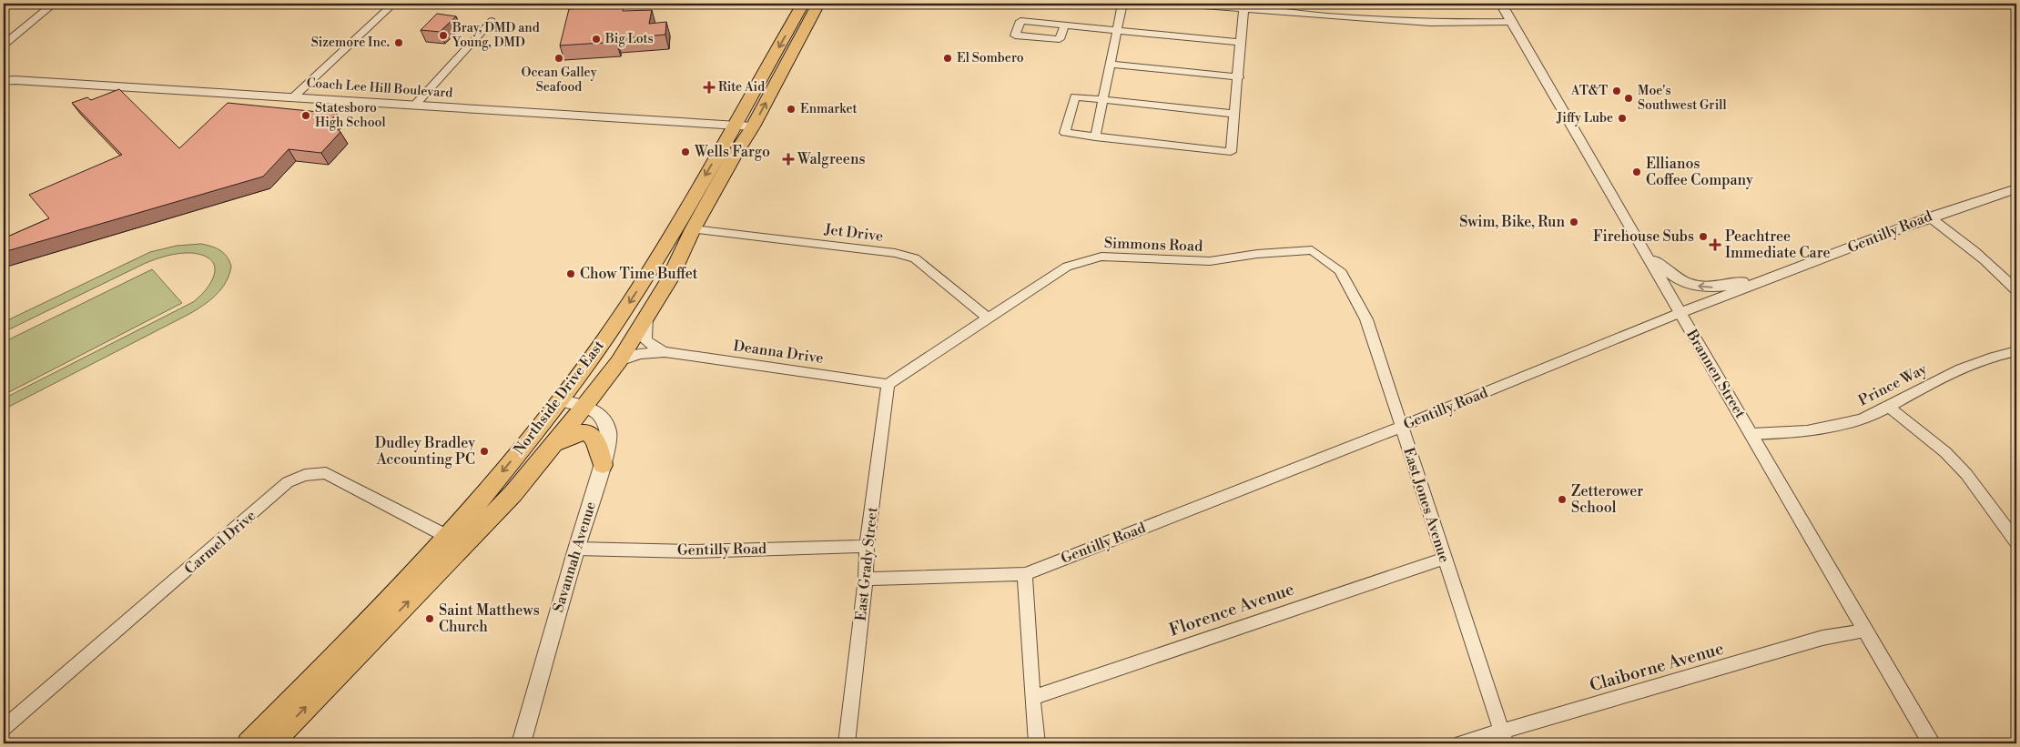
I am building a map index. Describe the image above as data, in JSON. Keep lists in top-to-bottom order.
{
  "streets": {
    "main road": ["Northside Drive East"],
    "street": [
      "Coach Lee Hill Boulevard",
      "Gentilly Road",
      "Jet Drive",
      "Simmons Road",
      "Deanna Drive",
      "Brannen Street",
      "Prince Way",
      "East Jones Avenue",
      "Carmel Drive",
      "Savannah Avenue",
      "East Grady Street",
      "Florence Avenue",
      "Claiborne Avenue"
    ]
  },
  "crossings": [
    ["Coach Lee Hill Boulevard", "Northside Drive East"],
    ["Gentilly Road", "Brannen Street"],
    ["Gentilly Road", "East Jones Avenue"],
    ["Gentilly Road", "Savannah Avenue"],
    ["Gentilly Road", "East Grady Street"],
    ["Jet Drive", "Simmons Road"],
    ["Jet Drive", "Northside Drive East"],
    ["Simmons Road", "Deanna Drive"],
    ["Simmons Road", "East Jones Avenue"],
    ["Simmons Road", "East Grady Street"],
    ["Deanna Drive", "Northside Drive East"],
    ["Deanna Drive", "East Grady Street"],
    ["Brannen Street", "Prince Way"],
    ["Brannen Street", "Claiborne Avenue"],
    ["Northside Drive East", "Carmel Drive"],
    ["Northside Drive East", "Savannah Avenue"],
    ["East Jones Avenue", "Florence Avenue"],
    ["East Jones Avenue", "Claiborne Avenue"]
  ],
  "places": {
    "other": [
      "Bray, DMD and Young, DMD",
      "Big Lots",
      "Sizemore Inc.",
      "Ocean Galley Seafood",
      "El Sombero",
      "AT&T",
      "Moe's Southwest Grill",
      "Enmarket",
      "Statesboro High School",
      "Jiffy Lube",
      "Wells Fargo",
      "Ellianos Coffee Company",
      "Swim, Bike, Run",
      "Firehouse Subs",
      "Chow Time Buffet",
      "Dudley Bradley Accounting PC",
      "Zetterower School",
      "Saint Matthews Church"
    ],
    "health": ["Rite Aid", "Walgreens", "Peachtree Immediate Care"]
  }
}
